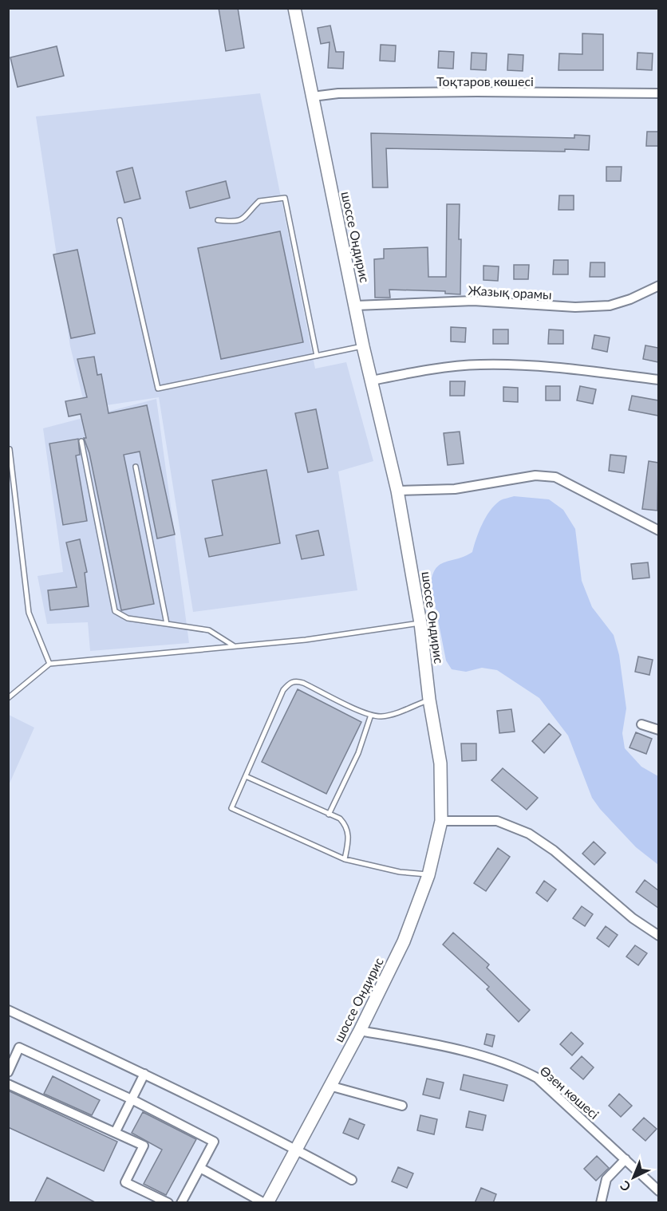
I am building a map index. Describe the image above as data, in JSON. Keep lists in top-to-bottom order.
{
  "streets": {
    "main road": ["шоссе Ондирис"],
    "street": ["Тоқтаров көшесі", "Жазық орамы", "Өзен көшесі"]
  },
  "crossings": [
    ["Тоқтаров көшесі", "шоссе Ондирис"],
    ["шоссе Ондирис", "Жазық орамы"],
    ["шоссе Ондирис", "Өзен көшесі"]
  ],
  "north": "bottom left"
}
